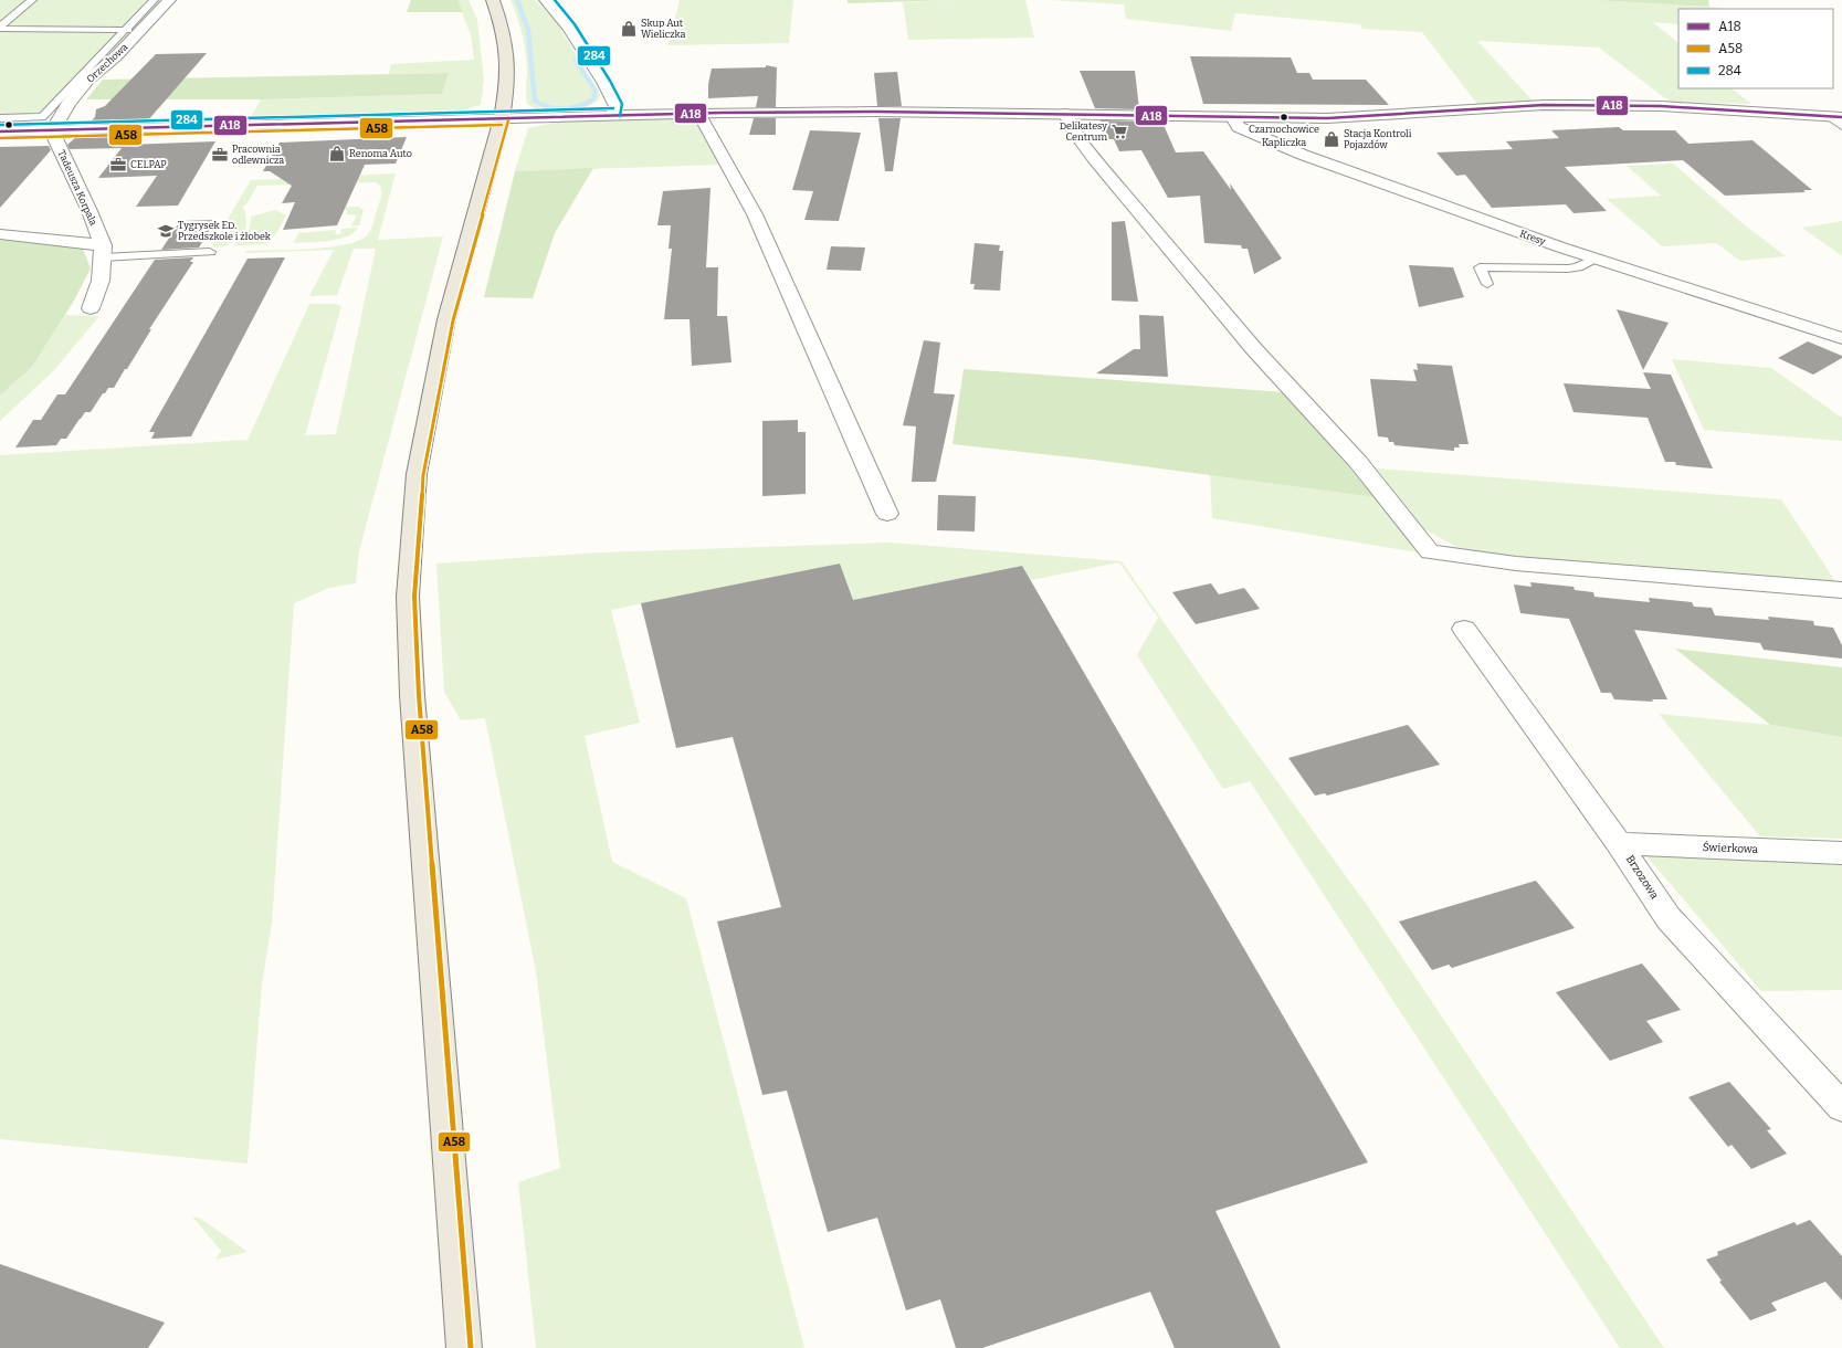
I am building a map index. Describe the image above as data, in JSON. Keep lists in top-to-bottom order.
{
  "streets": {
    "street": [
      "Orzechowa",
      "Tadeusza Korpala",
      "Kresy",
      "Świerkowa",
      "Brzozowa"
    ]
  },
  "crossings": [
    ["Orzechowa", "Tadeusza Korpala"],
    ["Świerkowa", "Brzozowa"]
  ],
  "places": {
    "shop": ["Skup Aut Wieliczka", "Stacja Kontroli Pojazdów", "Renoma Auto"],
    "other": ["Czarnochowice Kapliczka"],
    "supermarket": ["Delikatesy Centrum"],
    "office": ["Pracownia odlewnicza", "CELPAP"],
    "school or university": ["Tygrysek ED. Przedszkole i żłobek"]
  },
  "lines": ["transit line 284", "transit line A18", "transit line A58"],
  "legend": ["A18", "A58", "284"]
}
